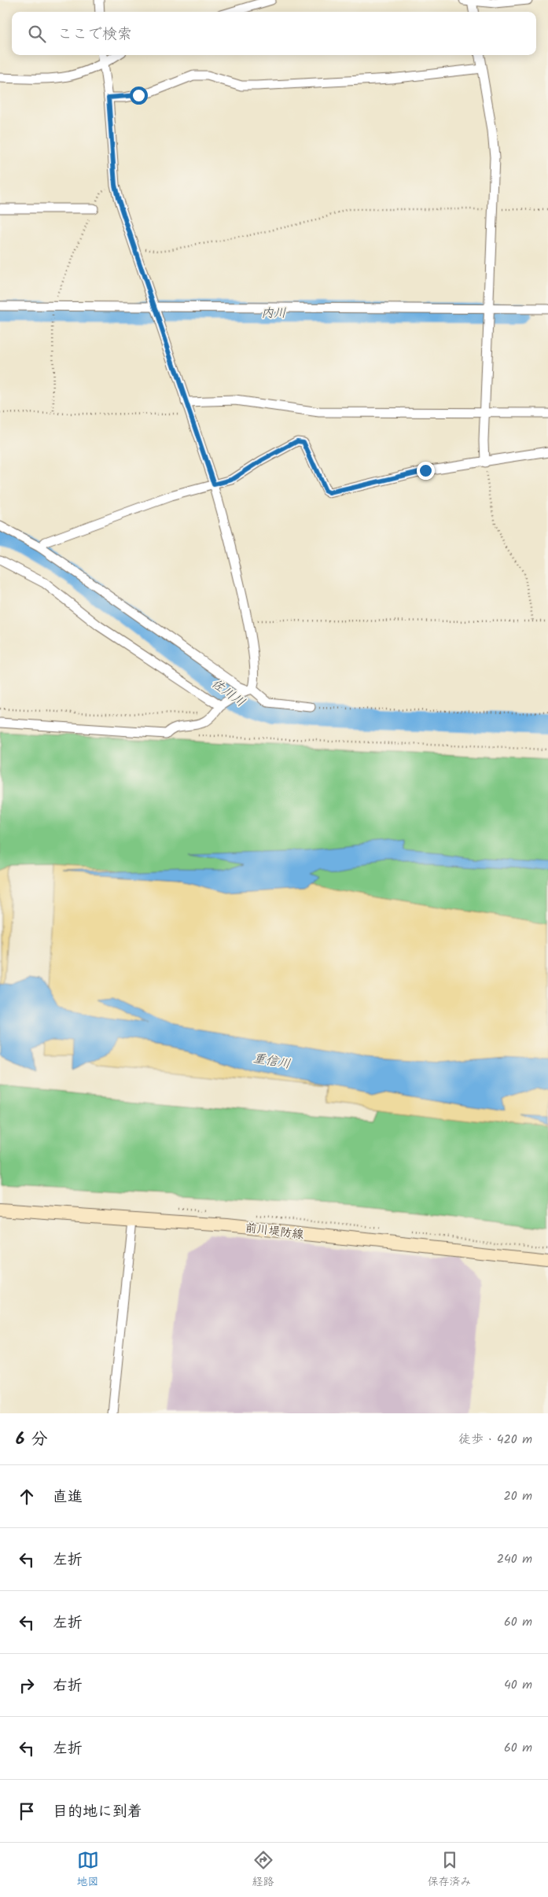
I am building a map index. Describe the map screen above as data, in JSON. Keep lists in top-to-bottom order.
{
  "streets": {
    "street": ["前川堤防線"]
  },
  "water": ["内川", "佐川川", "重信川"],
  "page": {
    "search": "ここで検索",
    "heading": ["6 分", "徒歩 · 420 m"],
    "list": [
      ["直進", "20 m"],
      ["左折", "240 m"],
      ["左折", "60 m"],
      ["右折", "40 m"],
      ["左折", "60 m"],
      "目的地に到着"
    ],
    "nav": ["地図", "経路", "保存済み"]
  }
}
